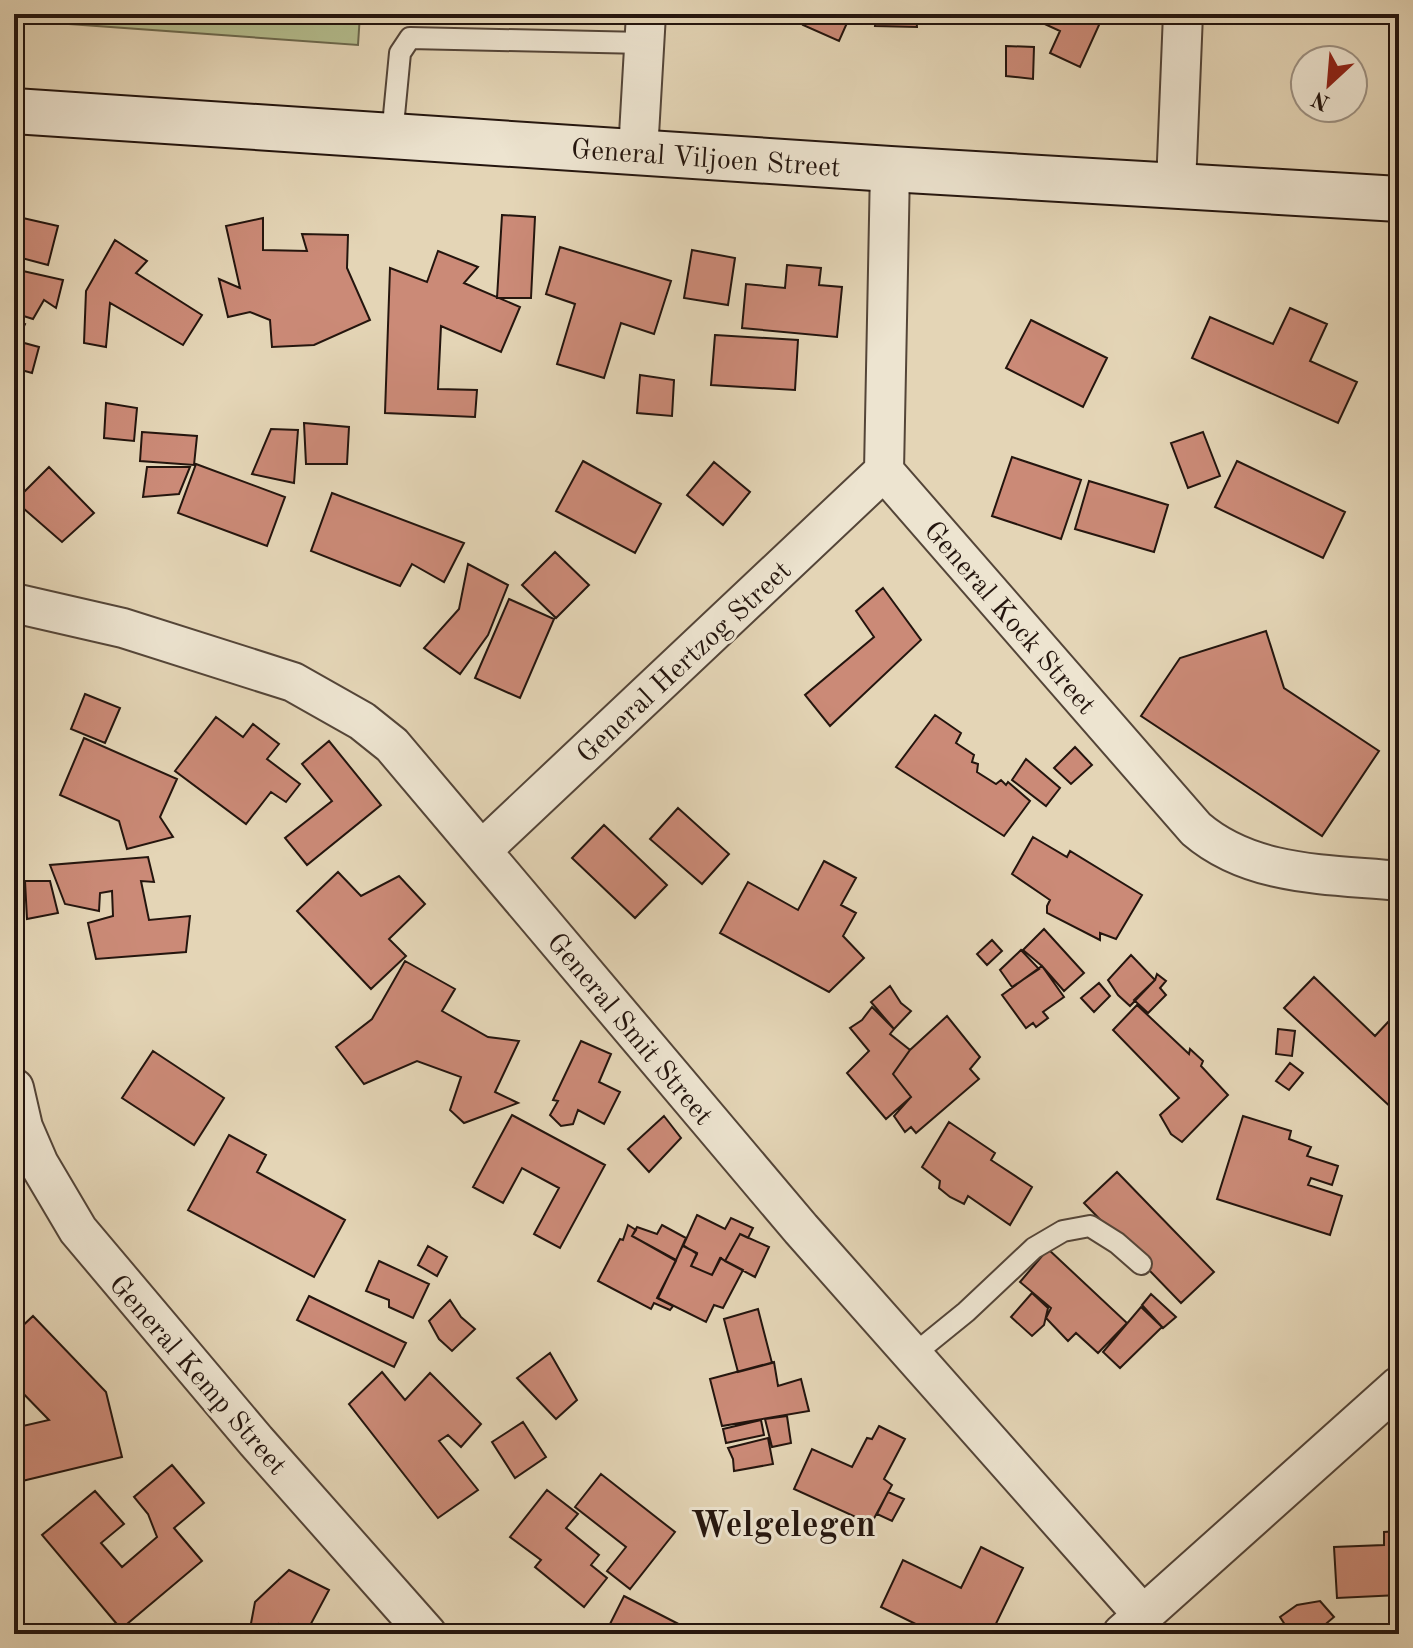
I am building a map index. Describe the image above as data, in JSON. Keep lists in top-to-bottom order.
{
  "streets": {
    "street": [
      "General Viljoen Street",
      "General Kock Street",
      "General Hertzog Street",
      "General Smit Street",
      "General Kemp Street"
    ]
  },
  "crossings": [
    ["General Kock Street", "General Hertzog Street"],
    ["General Hertzog Street", "General Smit Street"]
  ],
  "districts": ["Welgelegen"],
  "north": "bottom left"
}
